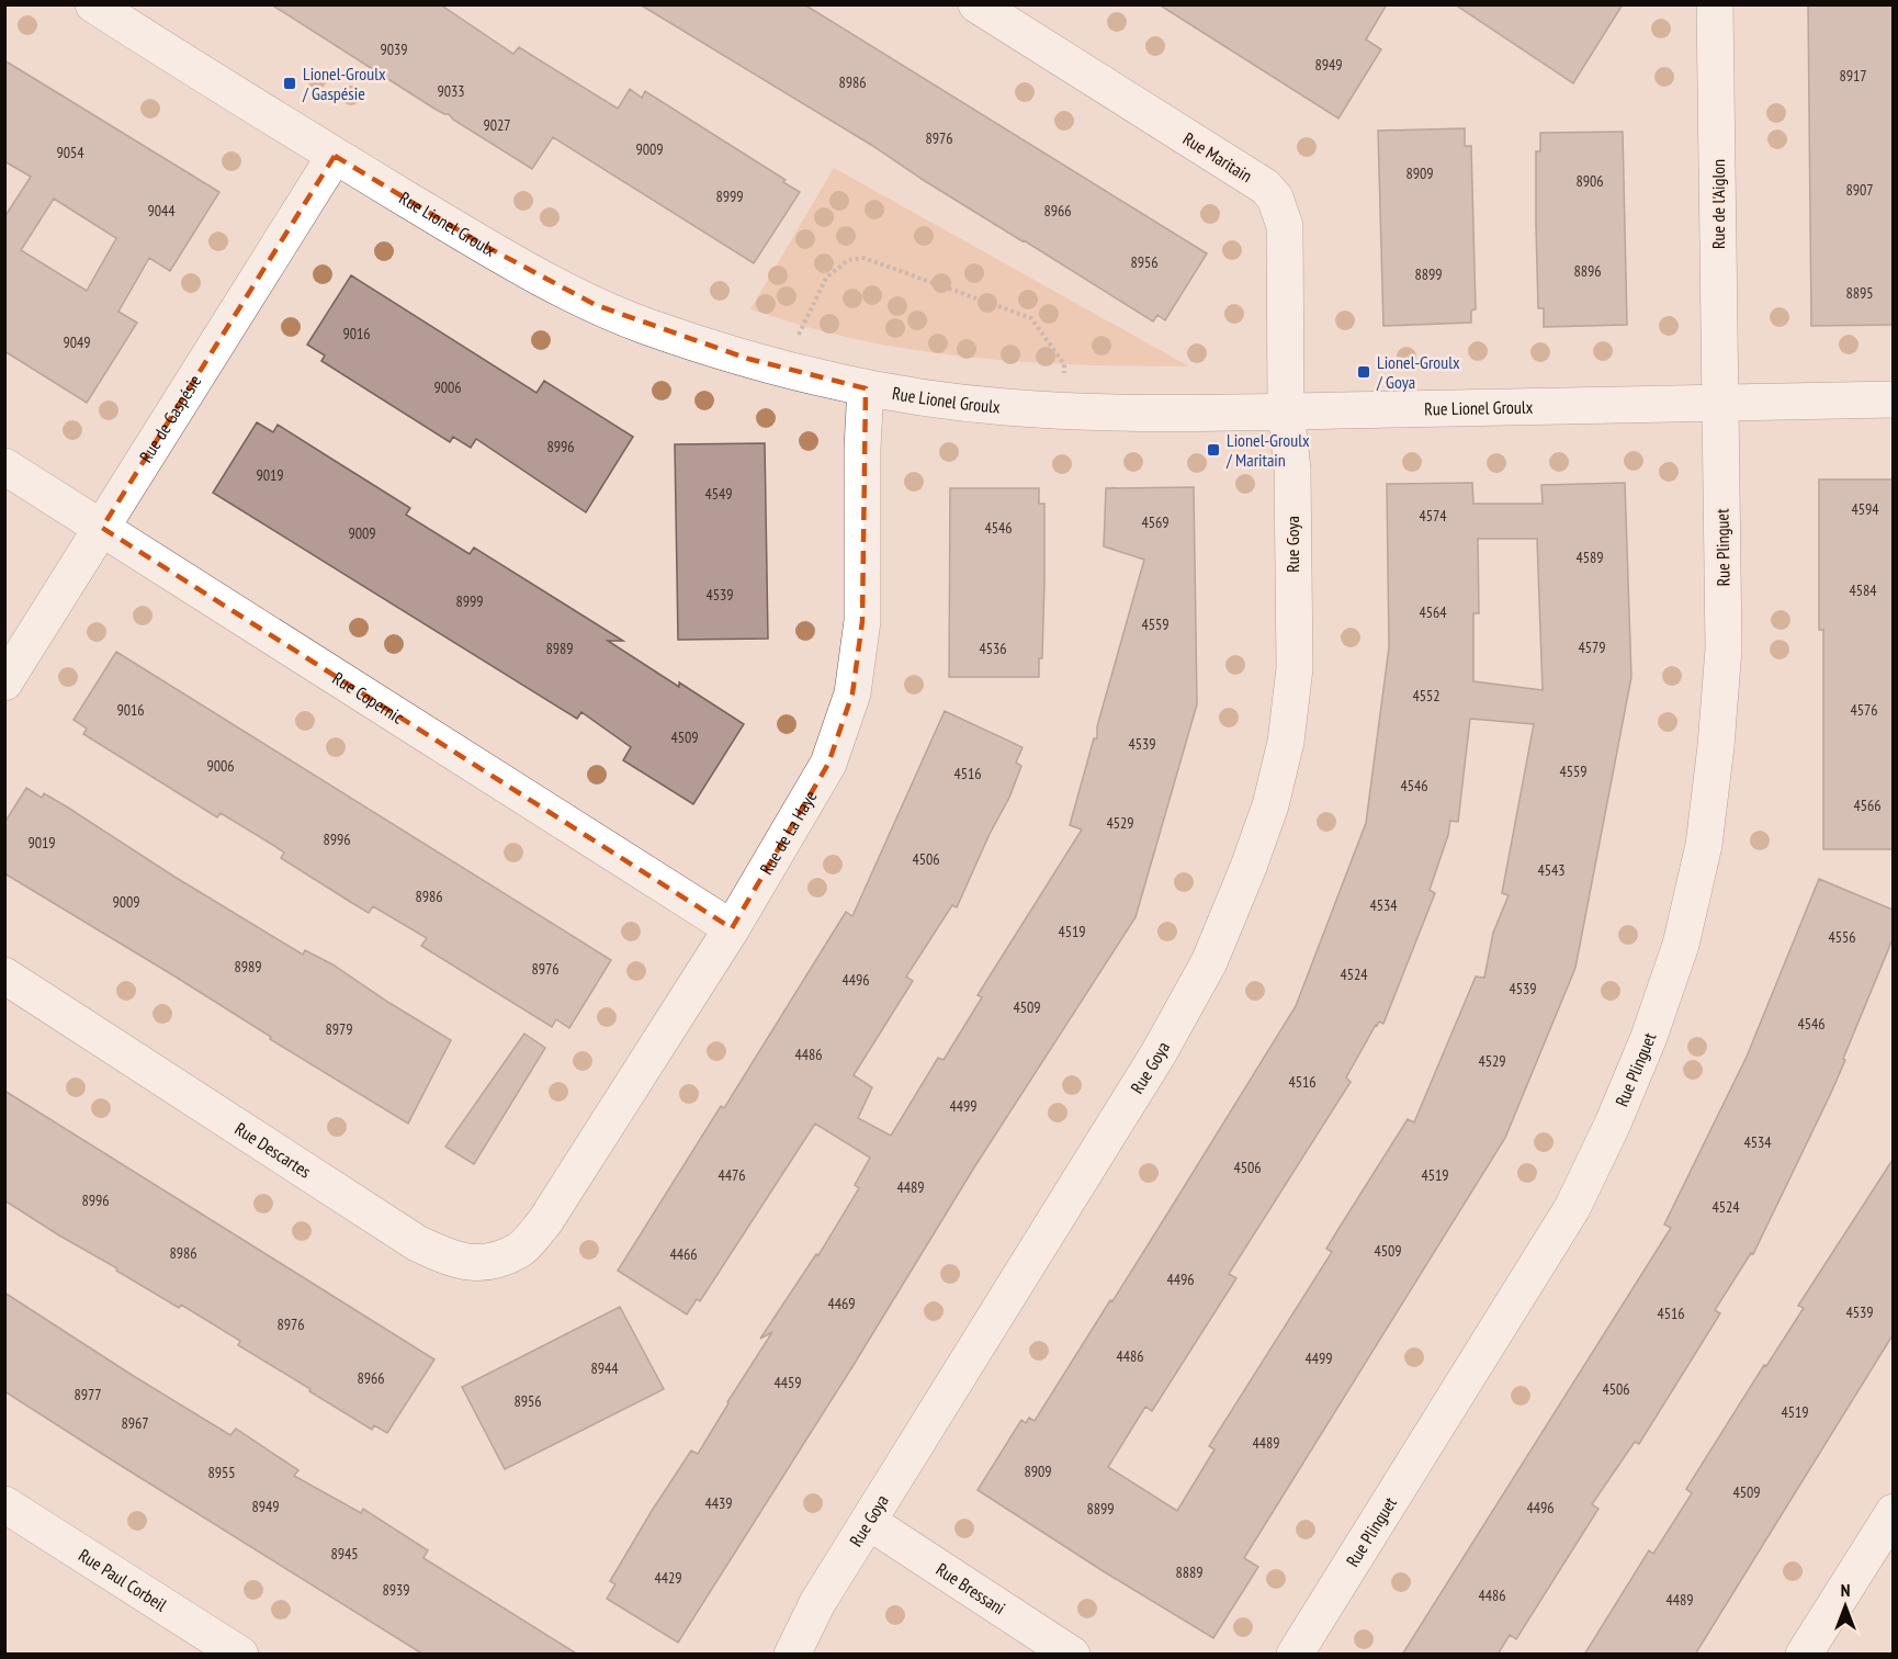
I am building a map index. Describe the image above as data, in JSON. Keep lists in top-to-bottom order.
{
  "streets": {
    "street": [
      "Rue Maritain",
      "Rue de l'Aiglon",
      "Rue Lionel Groulx",
      "Rue de Gaspésie",
      "Rue Goya",
      "Rue Plinguet",
      "Rue Copernic",
      "Rue de La Haye",
      "Rue Descartes",
      "Rue Paul Corbeil",
      "Rue Bressani"
    ]
  },
  "crossings": [
    ["Rue Maritain", "Rue Lionel Groulx"],
    ["Rue Maritain", "Rue Goya"],
    ["Rue de l'Aiglon", "Rue Lionel Groulx"],
    ["Rue de l'Aiglon", "Rue Plinguet"],
    ["Rue Lionel Groulx", "Rue de Gaspésie"],
    ["Rue Lionel Groulx", "Rue Goya"],
    ["Rue Lionel Groulx", "Rue Plinguet"],
    ["Rue Lionel Groulx", "Rue de La Haye"],
    ["Rue de Gaspésie", "Rue Copernic"],
    ["Rue Goya", "Rue Bressani"],
    ["Rue Copernic", "Rue de La Haye"],
    ["Rue de La Haye", "Rue Descartes"]
  ],
  "places": {
    "transit": ["Lionel-Groulx / Gaspésie", "Lionel-Groulx / Goya", "Lionel-Groulx / Maritain"]
  },
  "house_numbers": [
    "9039",
    "8949",
    "8917",
    "8986",
    "9033",
    "9027",
    "8976",
    "9009",
    "9054",
    "8909",
    "8906",
    "8907",
    "8999",
    "9044",
    "8966",
    "8956",
    "8896",
    "8899",
    "8895",
    "9016",
    "9049",
    "9006",
    "8996",
    "9019",
    "4549",
    "4594",
    "4574",
    "4569",
    "4546",
    "9009",
    "4589",
    "4584",
    "4539",
    "8999",
    "4564",
    "4559",
    "4579",
    "8989",
    "4536",
    "4552",
    "9016",
    "4576",
    "4509",
    "4539",
    "9006",
    "4559",
    "4516",
    "4546",
    "4566",
    "4529",
    "8996",
    "9019",
    "4506",
    "4543",
    "8986",
    "9009",
    "4534",
    "4519",
    "4556",
    "8989",
    "8976",
    "4524",
    "4496",
    "4539",
    "4509",
    "4546",
    "8979",
    "4486",
    "4529",
    "4516",
    "4499",
    "4534",
    "4506",
    "4476",
    "4519",
    "4489",
    "8996",
    "4524",
    "4509",
    "8986",
    "4466",
    "4496",
    "4469",
    "4539",
    "4516",
    "8976",
    "4486",
    "4499",
    "8944",
    "8966",
    "4459",
    "4506",
    "8977",
    "8956",
    "4519",
    "8967",
    "4489",
    "8909",
    "8955",
    "4509",
    "4439",
    "8949",
    "4496",
    "8899",
    "8945",
    "8889",
    "4429",
    "8939",
    "4486",
    "4489"
  ],
  "north": "top"
}
